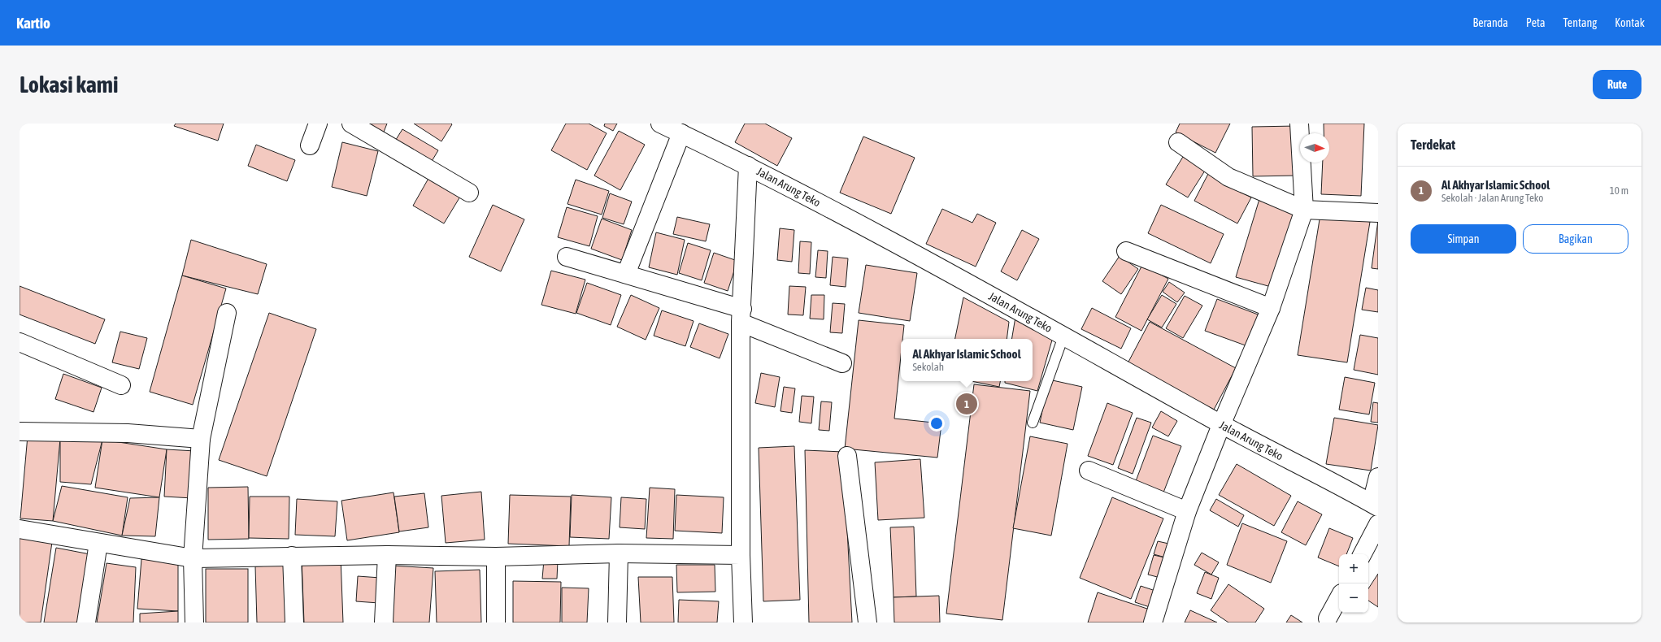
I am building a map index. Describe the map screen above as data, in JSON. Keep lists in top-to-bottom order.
{
  "streets": {
    "street": ["Jalan Arung Teko"]
  },
  "north": "right",
  "page": {
    "header": "Kartio",
    "nav": [
      "Beranda",
      "Peta",
      "Tentang",
      "Kontak"
    ],
    "buttons": [
      "Rute",
      ["Simpan", "Bagikan"]
    ],
    "title": "Lokasi kami",
    "heading": "Terdekat",
    "list": [
      {
        "mark": "1",
        "name": "Al Akhyar Islamic School",
        "note": "Sekolah · Jalan Arung Teko",
        "value": "10 m"
      }
    ],
    "popup": ["Al Akhyar Islamic School", "Sekolah"],
    "pins": "1",
    "map_buttons": ["+", "−"]
  }
}
